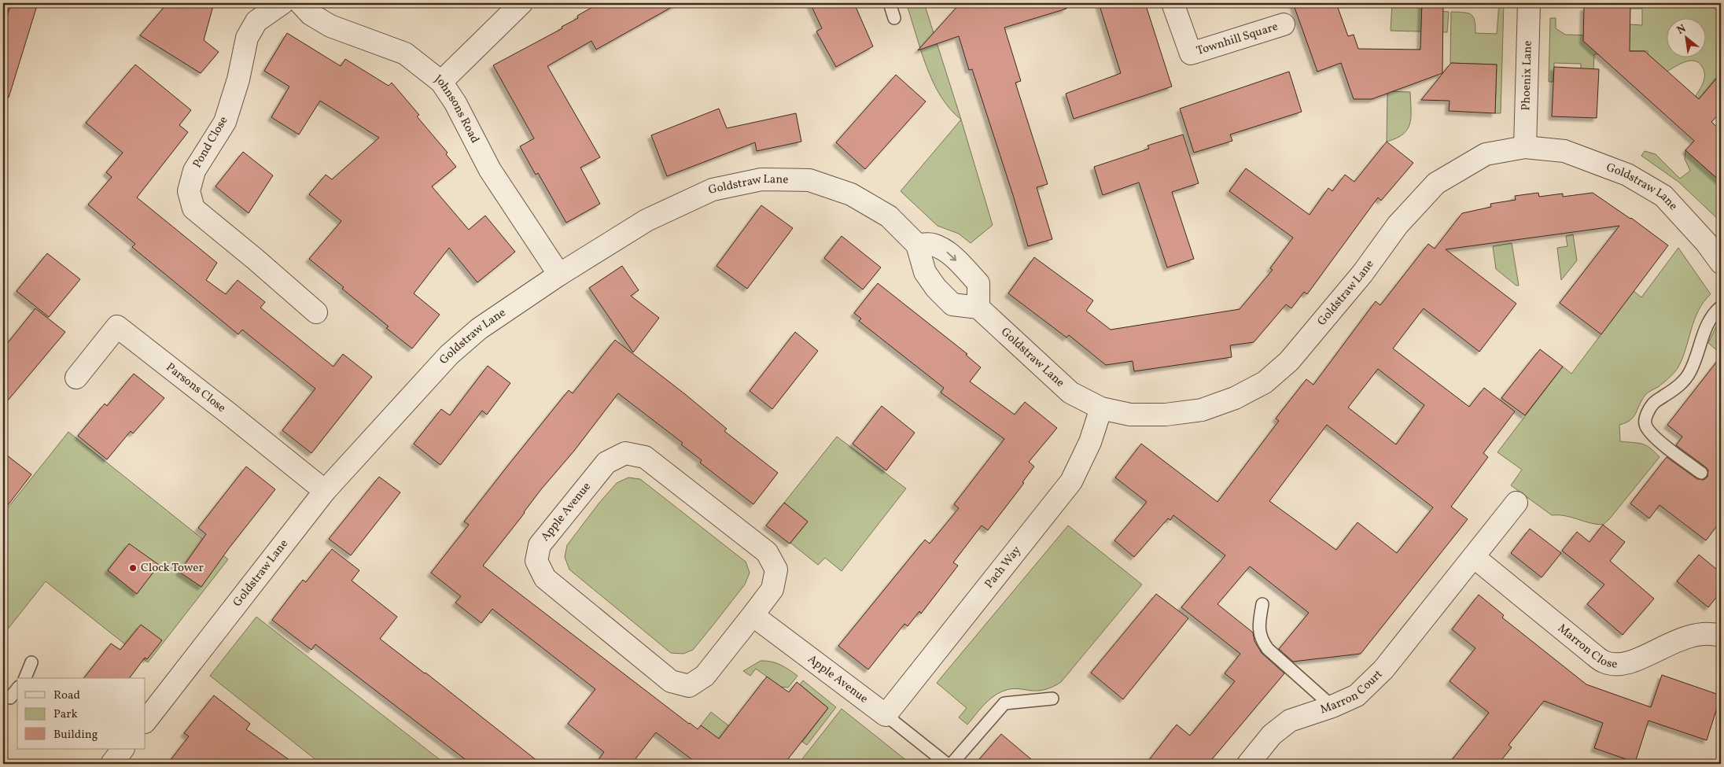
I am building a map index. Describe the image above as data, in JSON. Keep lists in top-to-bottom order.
{
  "streets": {
    "street": [
      "Townhill Square",
      "Phoenix Lane",
      "Johnsons Road",
      "Pond Close",
      "Goldstraw Lane",
      "Parsons Close",
      "Apple Avenue",
      "Pach Way",
      "Marron Close",
      "Marron Court"
    ]
  },
  "crossings": [
    ["Phoenix Lane", "Goldstraw Lane"],
    ["Johnsons Road", "Goldstraw Lane"],
    ["Goldstraw Lane", "Parsons Close"],
    ["Goldstraw Lane", "Pach Way"],
    ["Apple Avenue", "Pach Way"],
    ["Marron Close", "Marron Court"]
  ],
  "places": ["Clock Tower"],
  "legend": ["Road", "Park", "Building"],
  "north": "top left"
}
